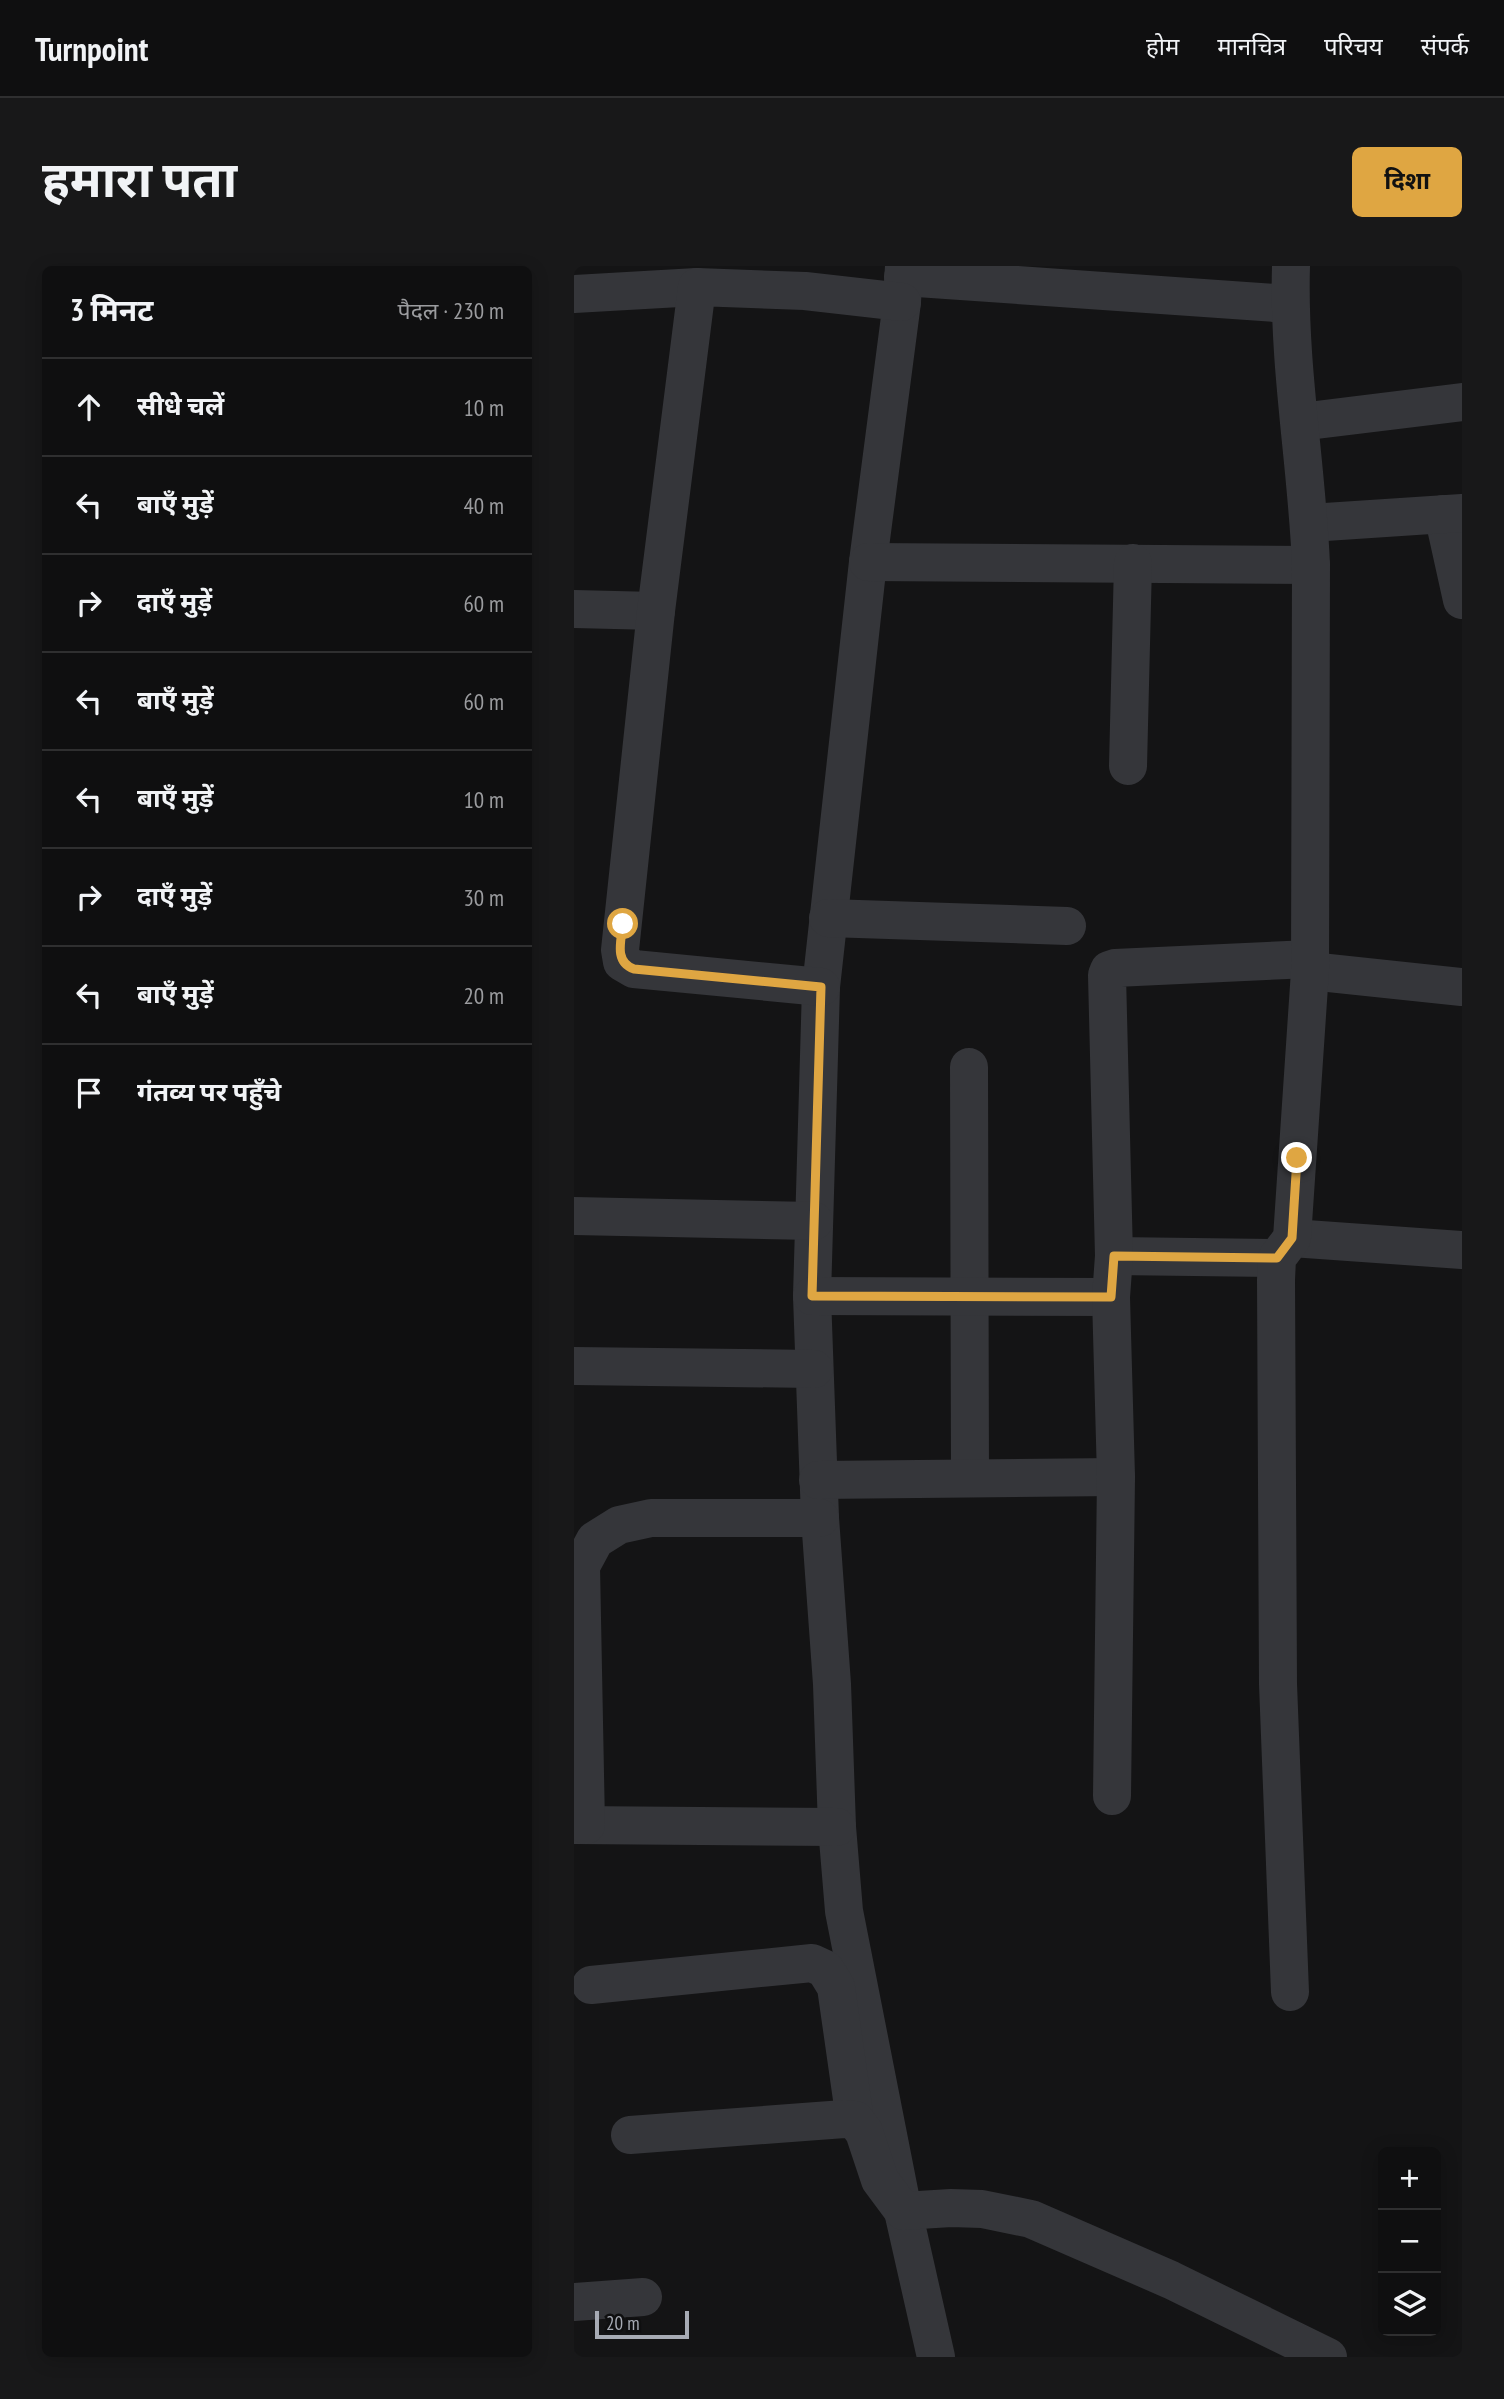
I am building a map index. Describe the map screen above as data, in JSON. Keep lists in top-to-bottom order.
{
  "scale_bar": "20 m",
  "page": {
    "header": "Turnpoint",
    "nav": [
      "होम",
      "मानचित्र",
      "परिचय",
      "संपर्क"
    ],
    "title": "हमारा पता",
    "buttons": "दिशा",
    "heading": ["3 मिनट", "पैदल · 230 m"],
    "list": [
      ["सीधे चलें", "10 m"],
      ["बाएँ मुड़ें", "40 m"],
      ["दाएँ मुड़ें", "60 m"],
      ["बाएँ मुड़ें", "60 m"],
      ["बाएँ मुड़ें", "10 m"],
      ["दाएँ मुड़ें", "30 m"],
      ["बाएँ मुड़ें", "20 m"],
      "गंतव्य पर पहुँचे"
    ],
    "map_buttons": ["+", "−"],
    "scale": "20 m"
  }
}
